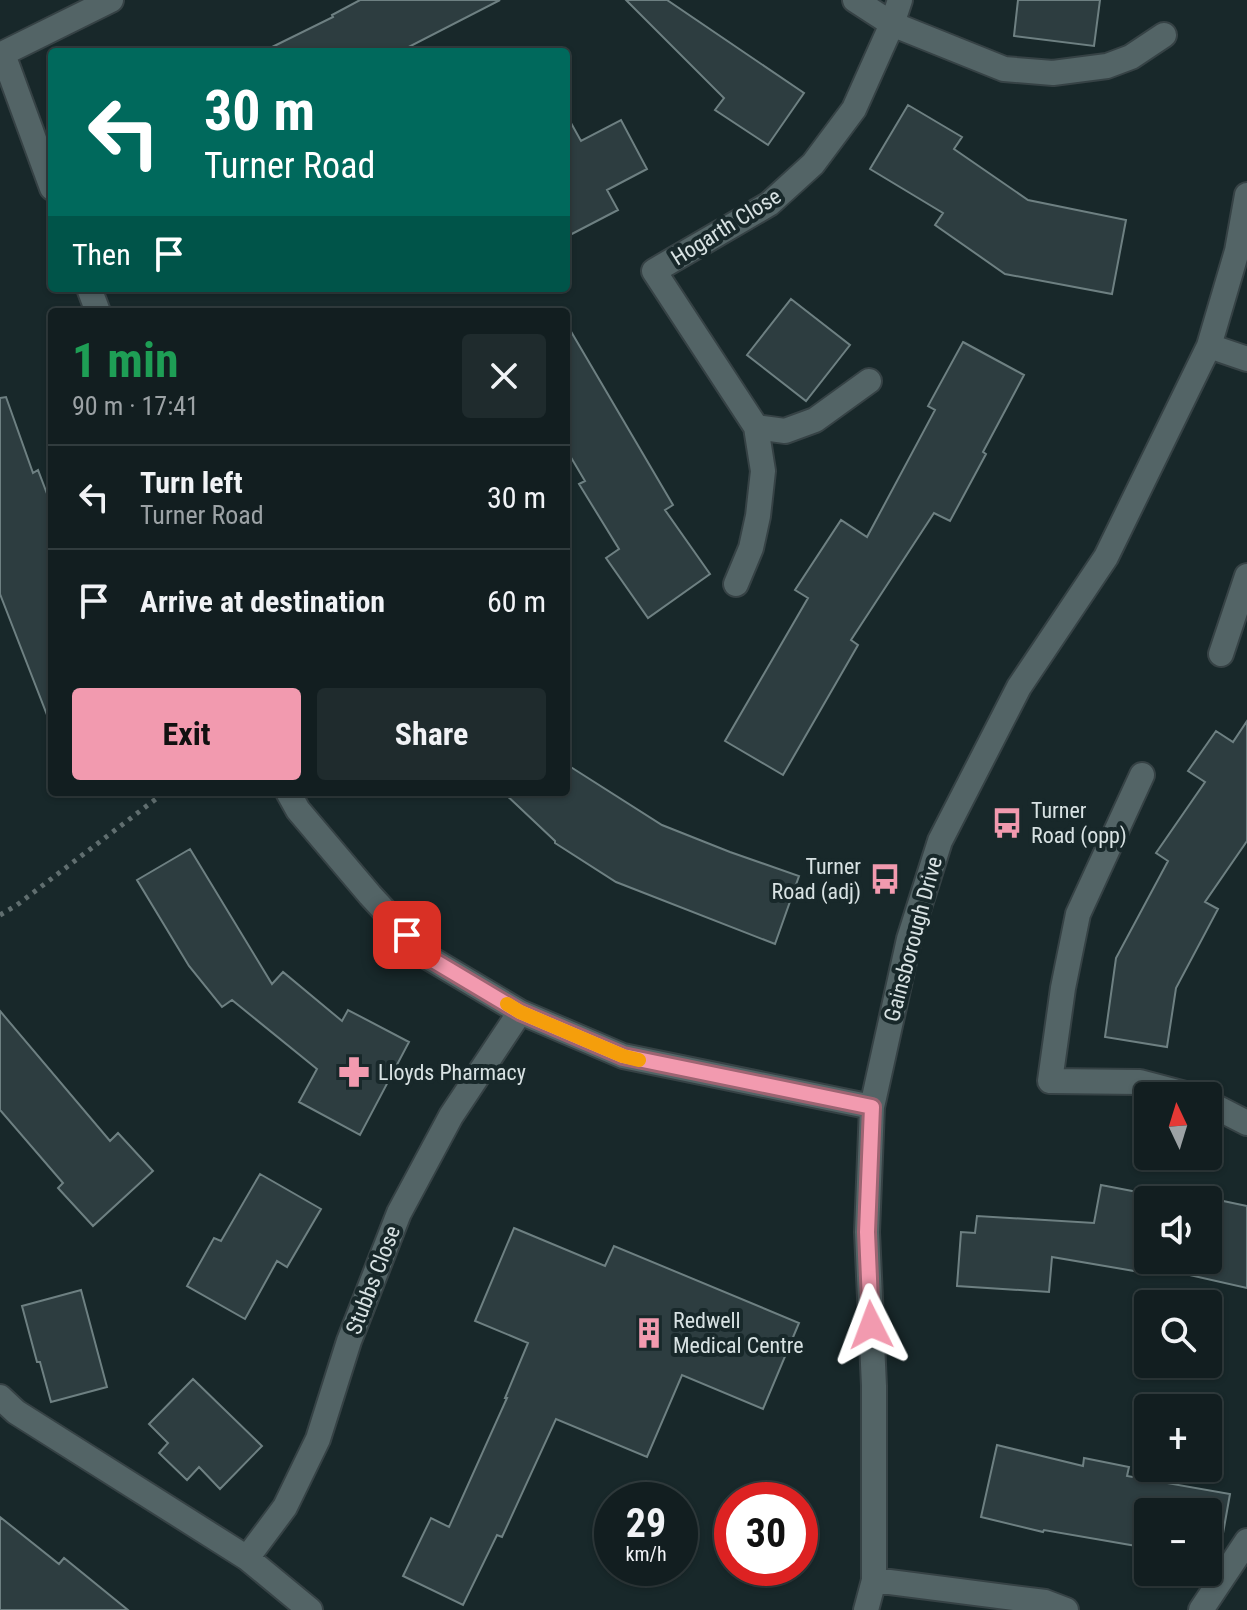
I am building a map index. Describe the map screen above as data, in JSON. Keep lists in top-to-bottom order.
{
  "streets": {
    "street": ["Hogarth Close", "Gainsborough Drive", "Stubbs Close"]
  },
  "places": {
    "bus stop": ["Turner Road (opp)", "Turner Road (adj)"],
    "pharmacy": ["Lloyds Pharmacy"],
    "building": ["Redwell Medical Centre"]
  },
  "north": "top",
  "page": {
    "turn": ["30 m", "Turner Road"],
    "then": "Then",
    "heading": ["1 min", "90 m · 17:41"],
    "list": [
      {
        "name": "Turn left",
        "note": "Turner Road",
        "value": "30 m"
      },
      {
        "name": "Arrive at destination",
        "value": "60 m"
      }
    ],
    "buttons": ["Exit", "Share"],
    "map_buttons": ["+", "−"],
    "speed": "29 km/h",
    "limit": "30"
  }
}
